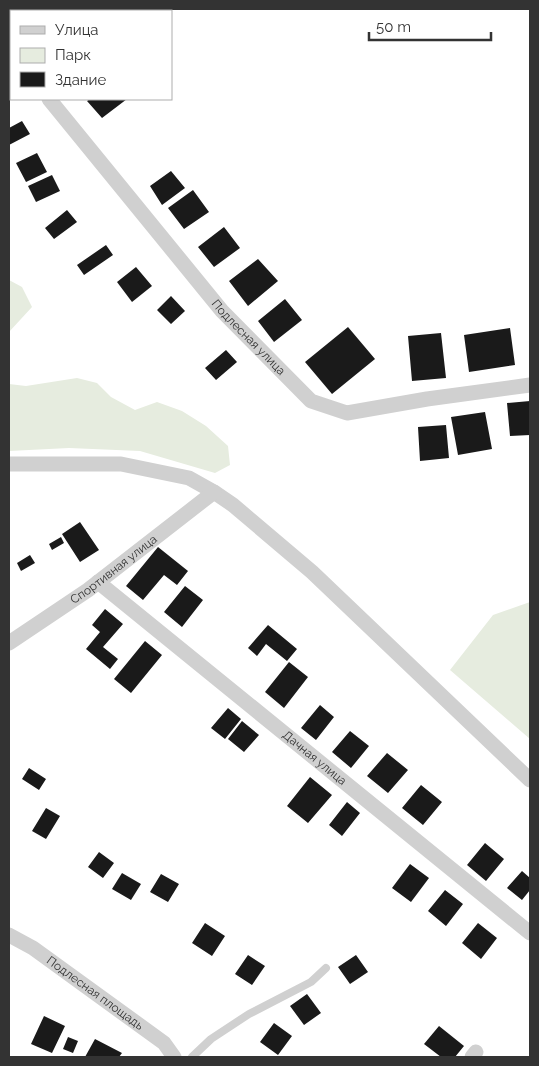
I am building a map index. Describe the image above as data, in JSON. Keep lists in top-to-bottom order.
{
  "streets": {
    "street": [
      "Подлесная улица",
      "Спортивная улица",
      "Дачная улица",
      "Подлесная площадь"
    ]
  },
  "crossings": [
    ["Спортивная улица", "Дачная улица"]
  ],
  "legend": ["Улица", "Парк", "Здание"],
  "scale_bar": "50 m"
}
